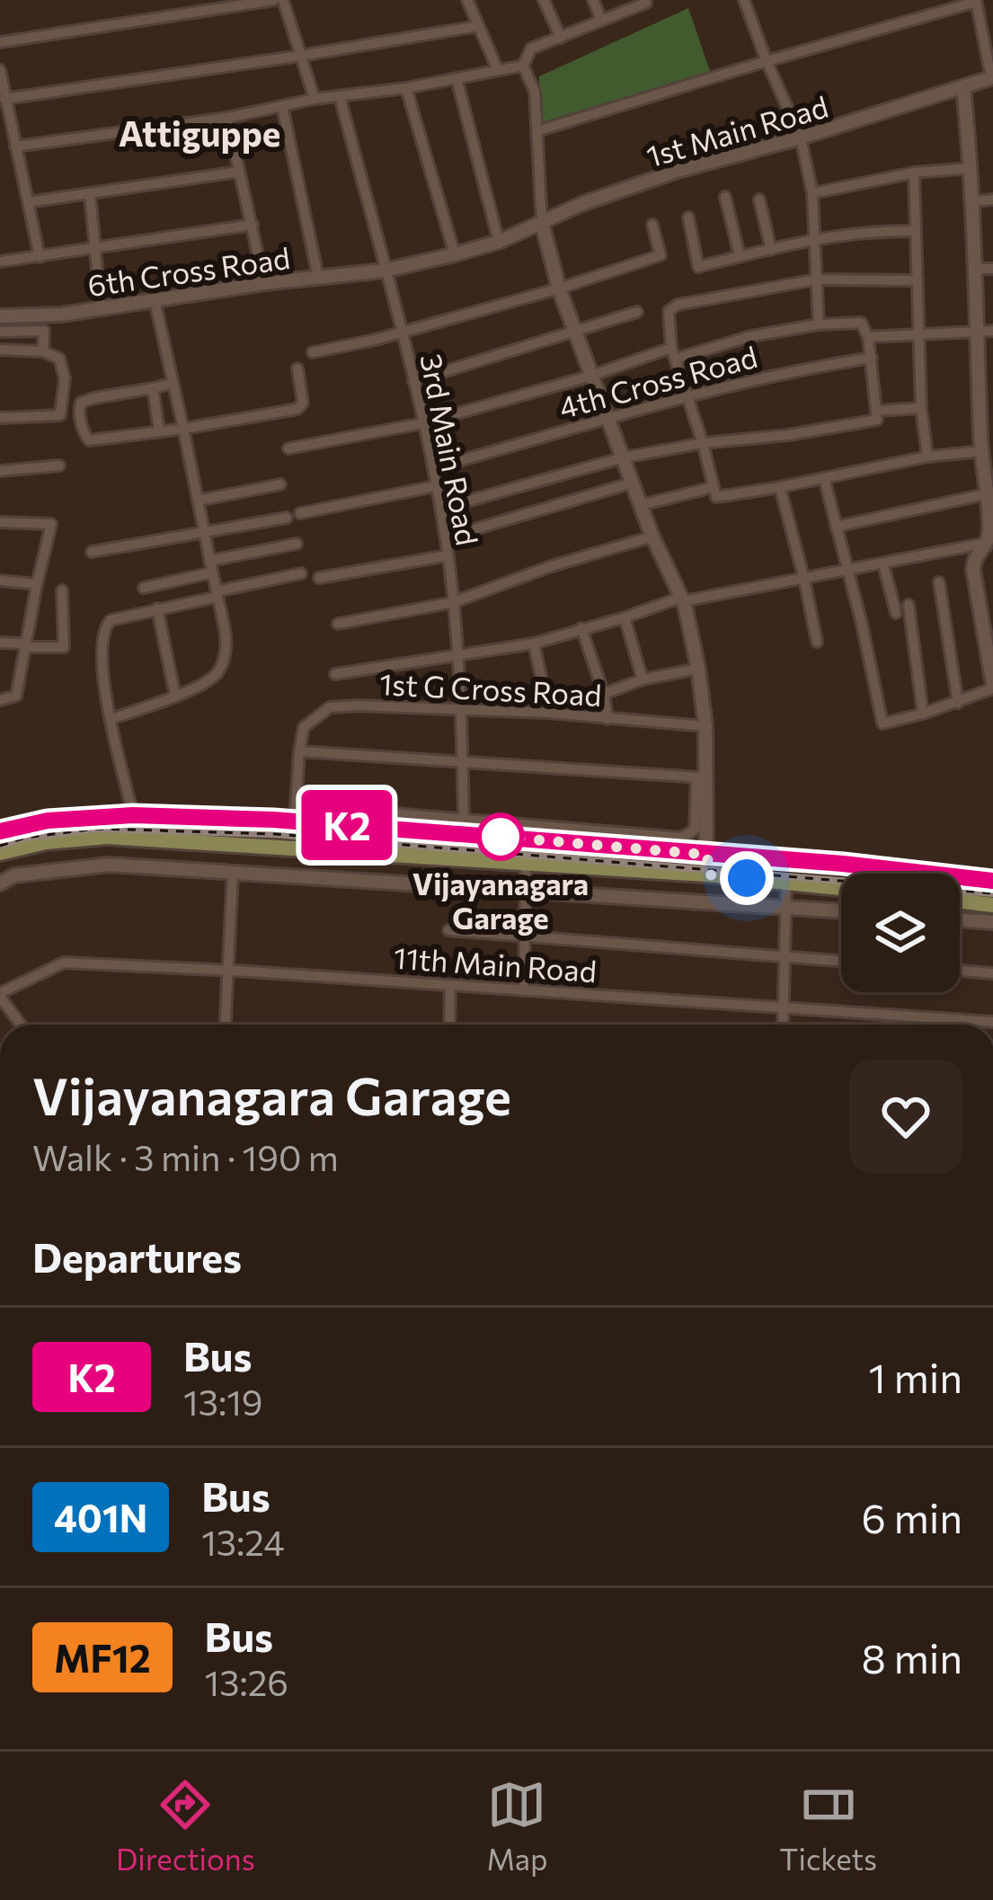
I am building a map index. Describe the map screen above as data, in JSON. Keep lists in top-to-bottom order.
{
  "streets": {
    "street": [
      "1st Main Road",
      "6th Cross Road",
      "4th Cross Road",
      "3rd Main Road",
      "1st G Cross Road",
      "11th Main Road"
    ]
  },
  "crossings": [
    ["1st Main Road", "6th Cross Road"],
    ["1st Main Road", "3rd Main Road"],
    ["6th Cross Road", "3rd Main Road"],
    ["3rd Main Road", "1st G Cross Road"]
  ],
  "districts": ["Attiguppe"],
  "places": ["Vijayanagara Garage"],
  "lines": ["bus line K2"],
  "page": {
    "on_map": "K2",
    "heading": [
      ["Vijayanagara Garage", "Walk · 3 min · 190 m"],
      "Departures"
    ],
    "list": [
      {
        "mark": "K2",
        "name": "Bus",
        "note": "13:19",
        "value": "1 min"
      },
      {
        "mark": "401N",
        "name": "Bus",
        "note": "13:24",
        "value": "6 min"
      },
      {
        "mark": "MF12",
        "name": "Bus",
        "note": "13:26",
        "value": "8 min"
      }
    ],
    "tabs": ["Directions", "Map", "Tickets"]
  }
}
